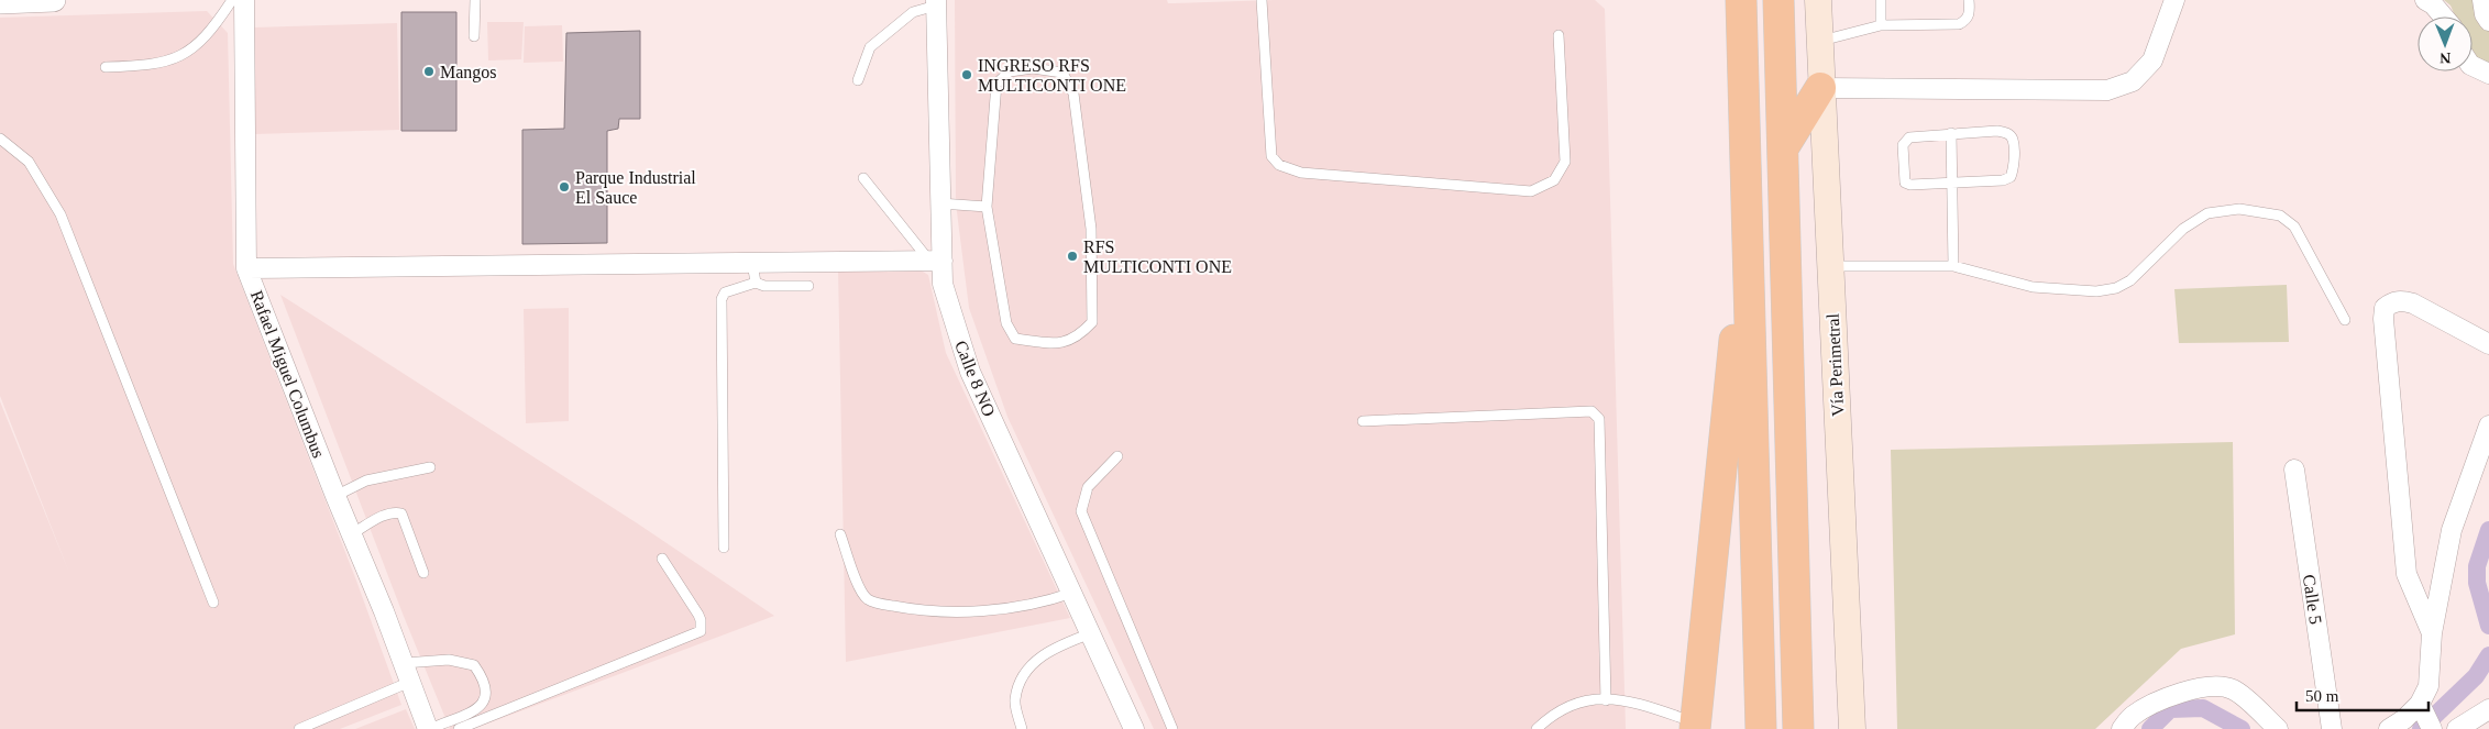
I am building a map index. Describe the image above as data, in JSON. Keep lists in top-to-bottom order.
{
  "streets": {
    "main road": ["Vía Perimetral"],
    "street": ["Rafael Miguel Columbus", "Calle 8 NO", "Calle 5"]
  },
  "places": [
    "Mangos",
    "INGRESO RFS MULTICONTI ONE",
    "Parque Industrial El Sauce",
    "RFS MULTICONTI ONE"
  ],
  "scale_bar": "50 m",
  "north": "bottom"
}
